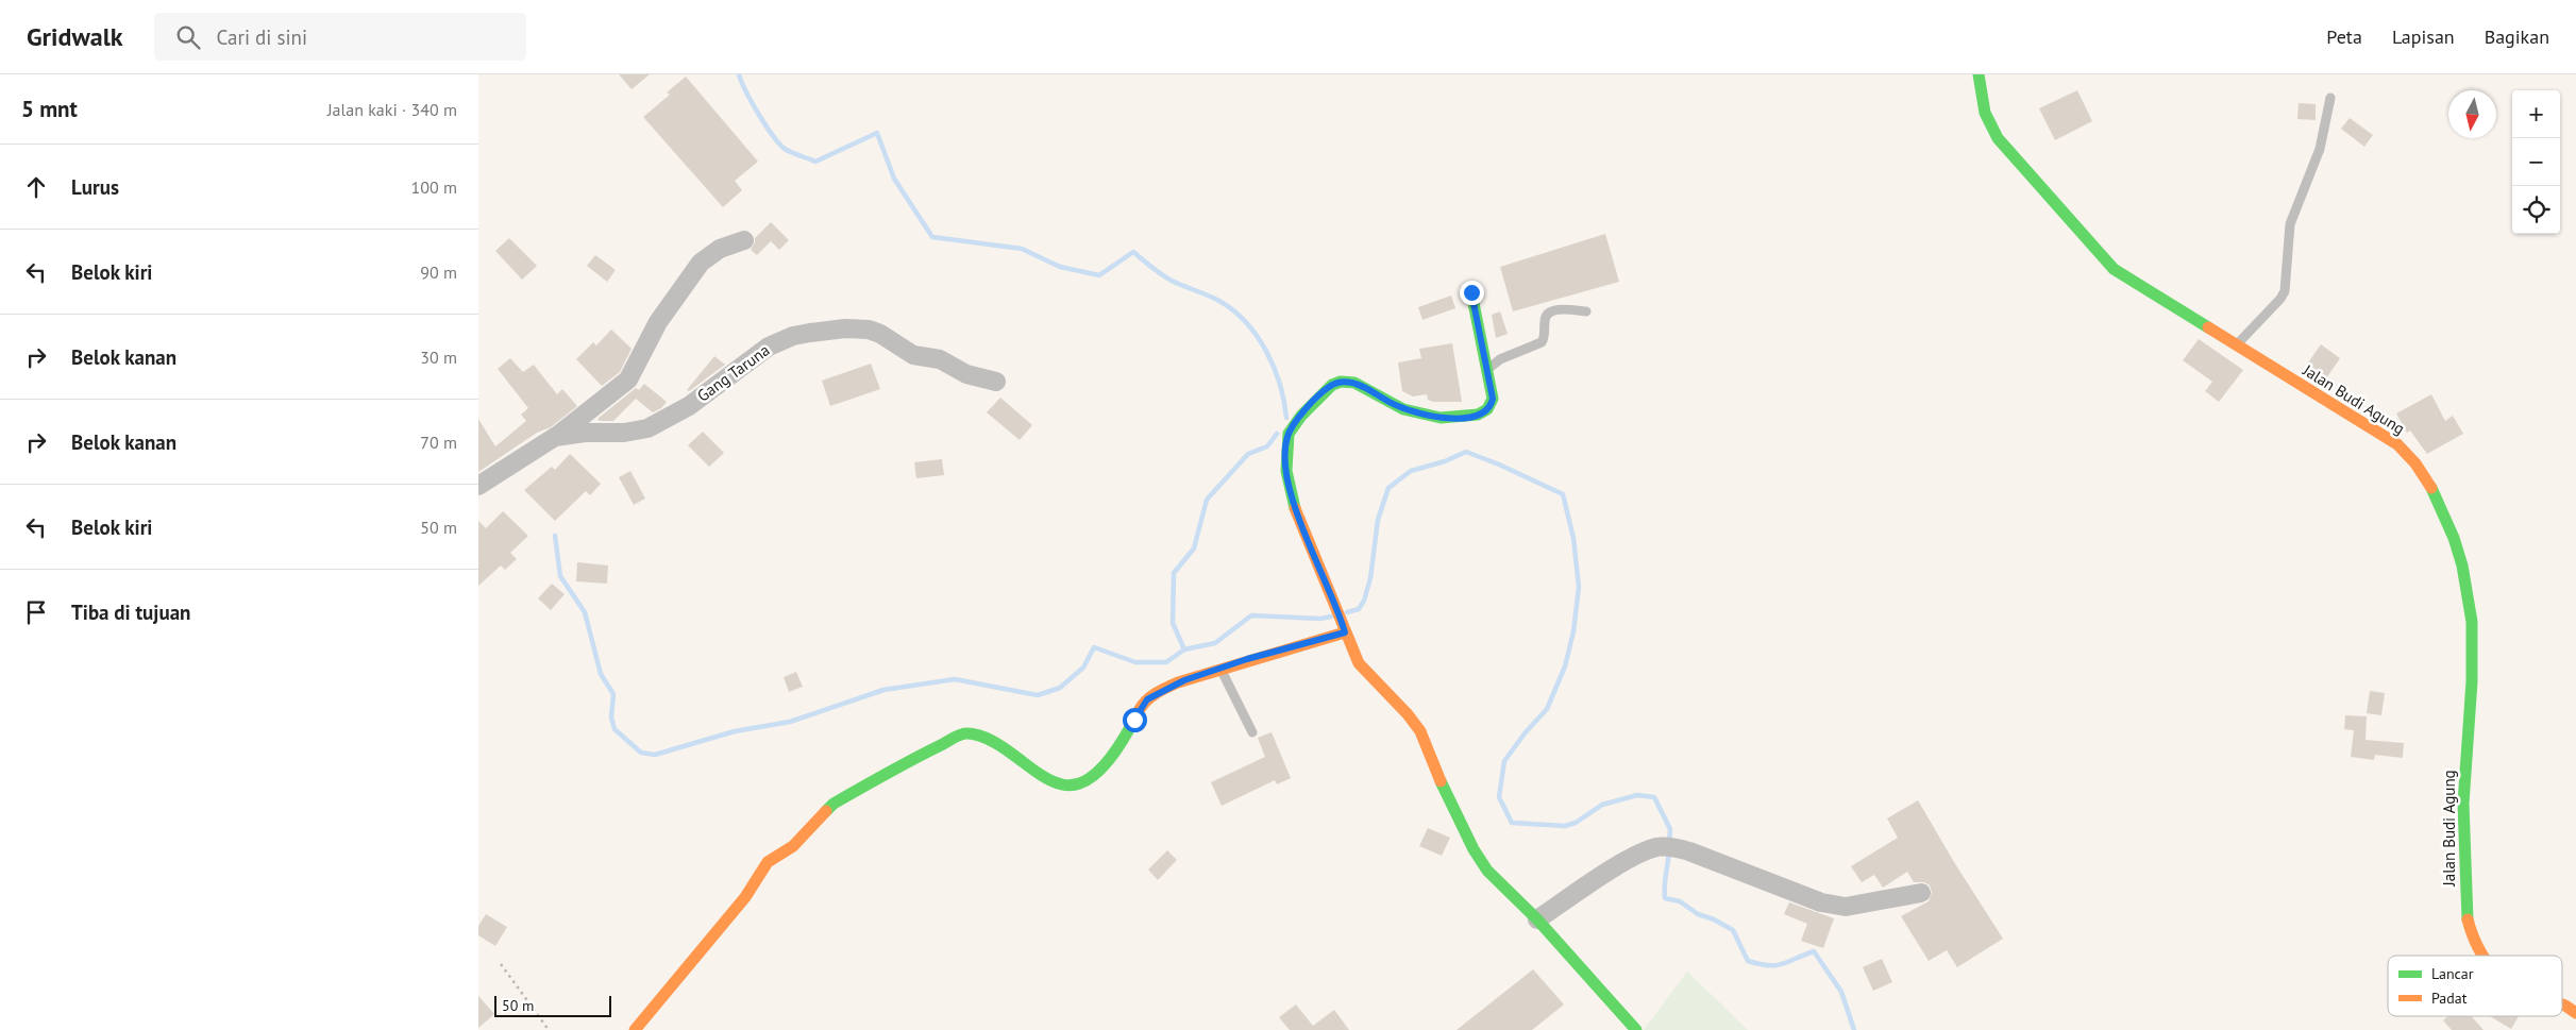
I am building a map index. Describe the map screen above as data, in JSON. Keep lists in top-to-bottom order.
{
  "streets": {
    "street": ["Gang Taruna", "Jalan Budi Agung"]
  },
  "legend": ["Lancar", "Padat"],
  "scale_bar": "50 m",
  "north": "bottom",
  "page": {
    "header": "Gridwalk",
    "search": "Cari di sini",
    "nav": ["Peta", "Lapisan", "Bagikan"],
    "heading": ["5 mnt", "Jalan kaki · 340 m"],
    "map_buttons": ["+", "−"],
    "list": [
      ["Lurus", "100 m"],
      ["Belok kiri", "90 m"],
      ["Belok kanan", "30 m"],
      ["Belok kanan", "70 m"],
      ["Belok kiri", "50 m"],
      "Tiba di tujuan"
    ],
    "scale": "50 m"
  }
}
